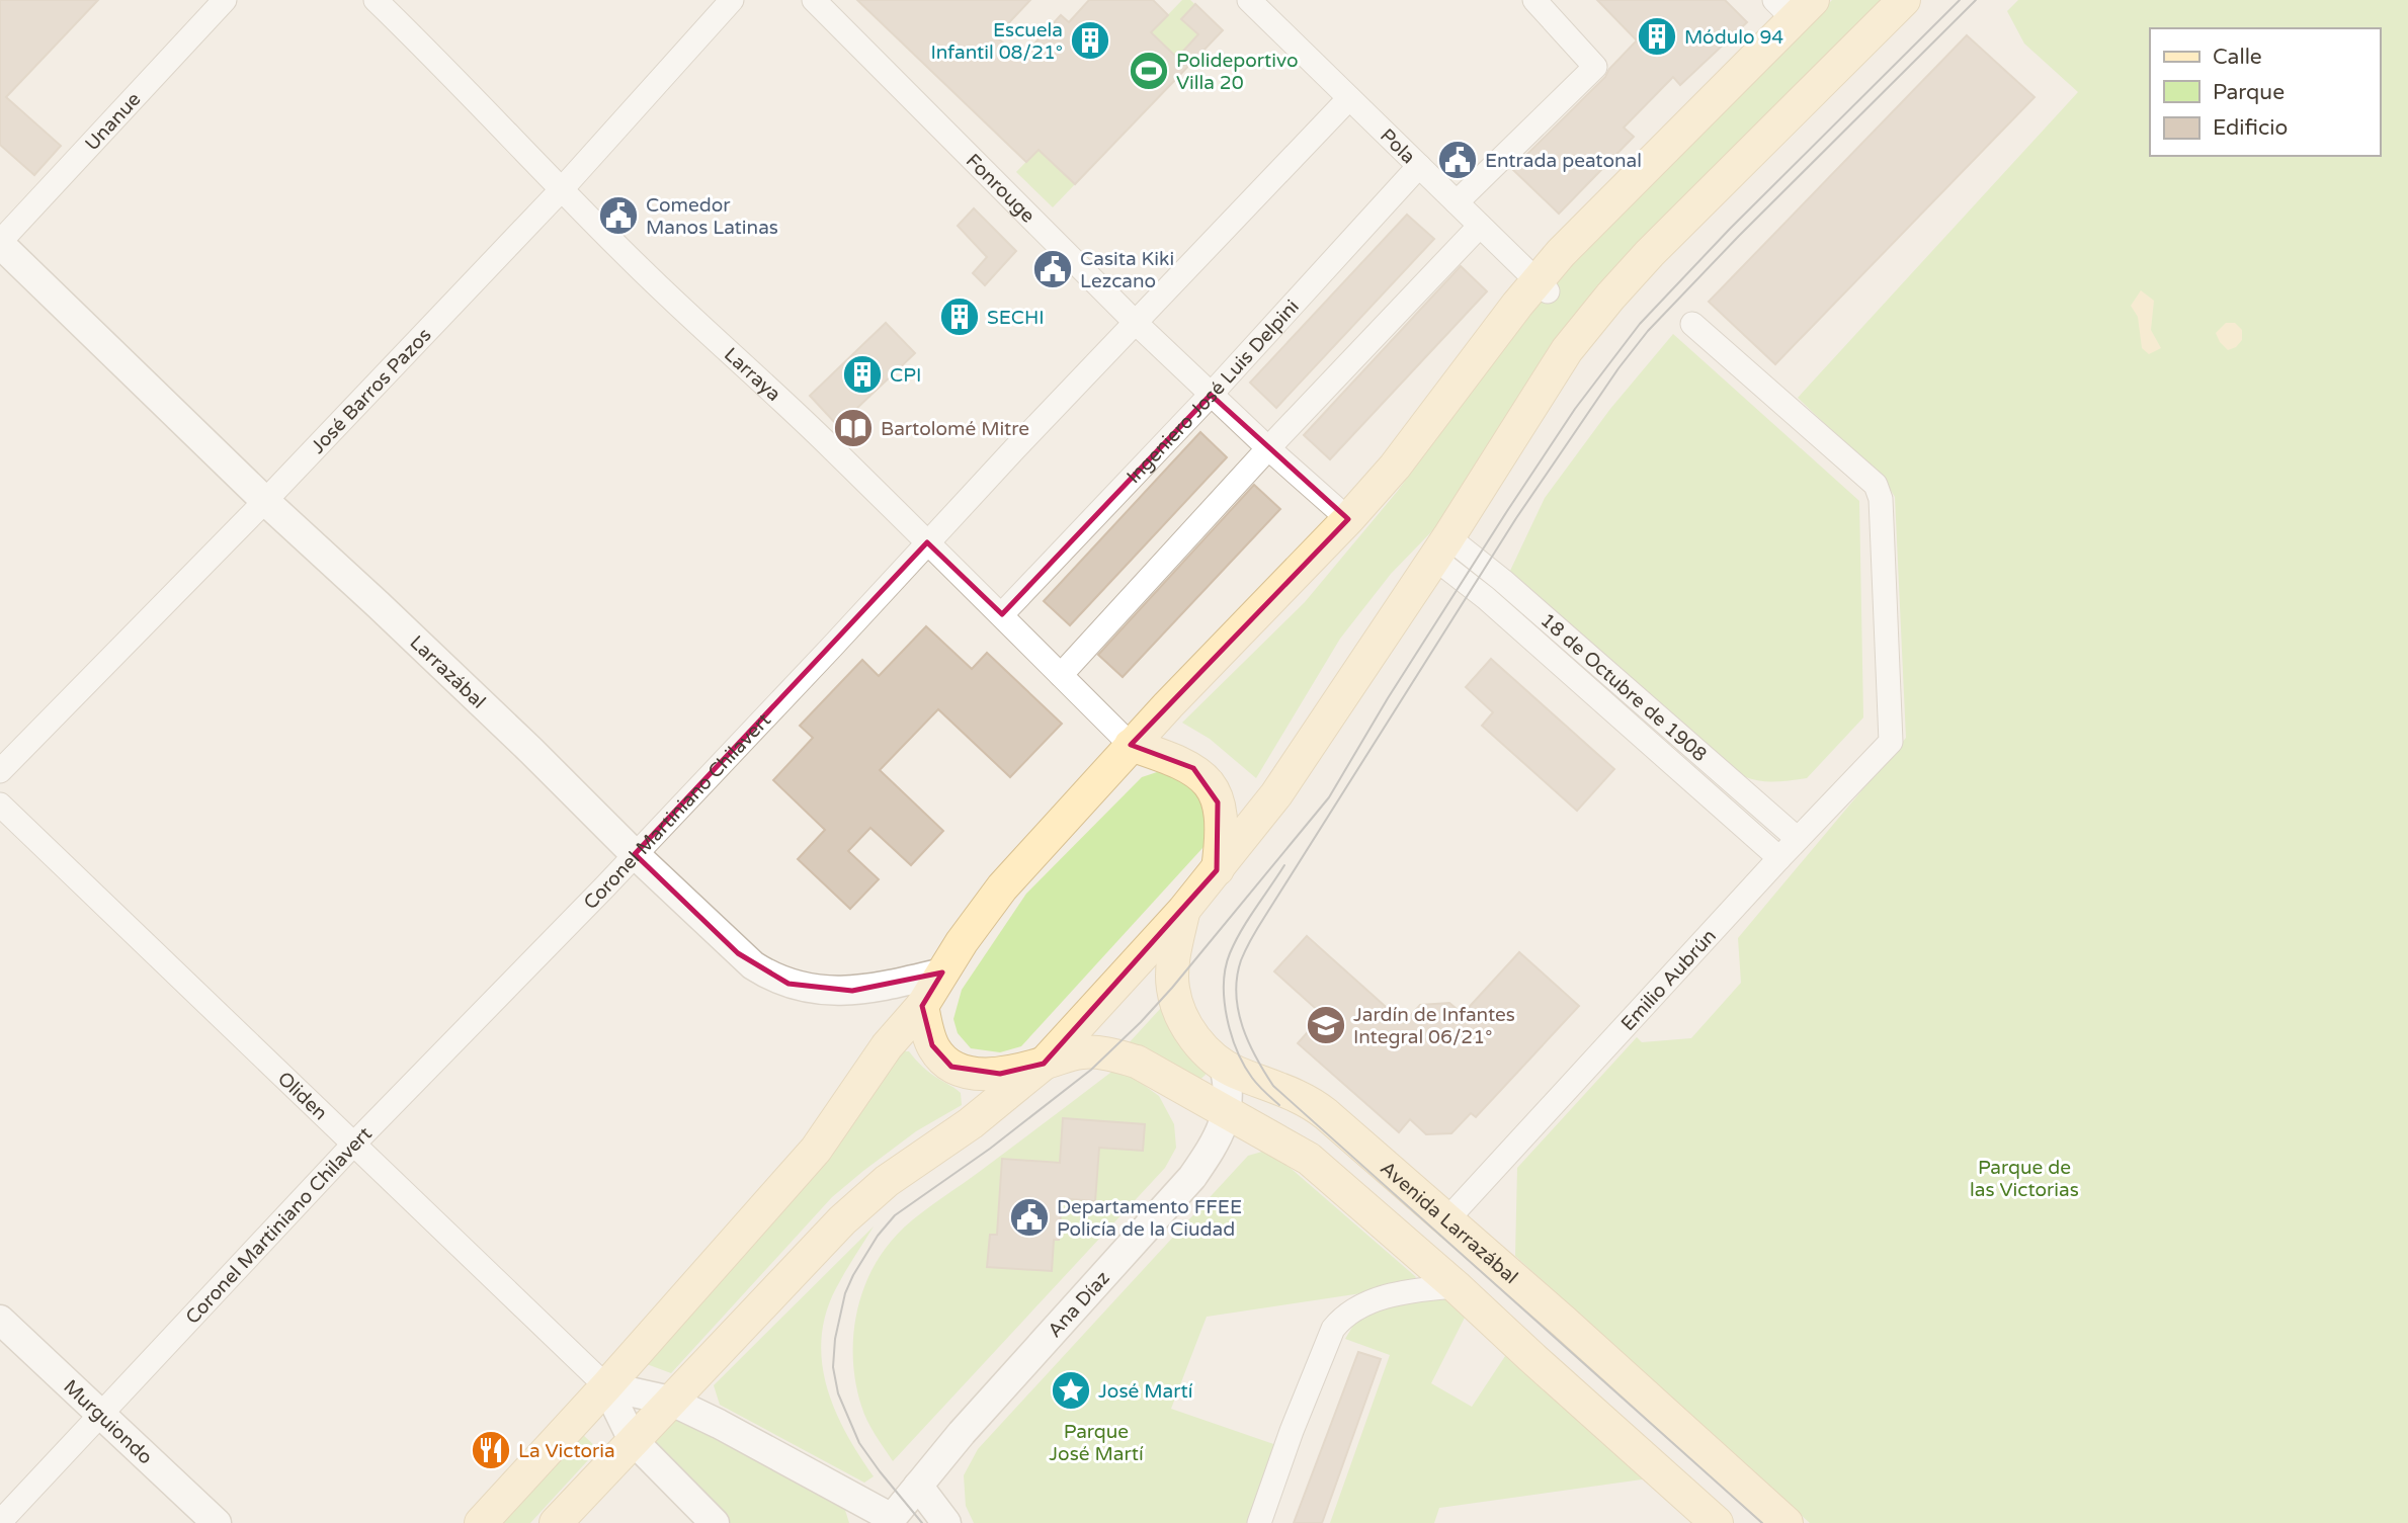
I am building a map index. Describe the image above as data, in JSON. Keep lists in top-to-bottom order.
{
  "streets": {
    "main road": ["Avenida Larrazábal"],
    "street": [
      "Unanue",
      "Pola",
      "Fonrouge",
      "Larraya",
      "José Barros Pazos",
      "Ingeniero José Luis Delpini",
      "Larrazábal",
      "18 de Octubre de 1908",
      "Coronel Martiniano Chilavert",
      "Emilio Aubrún",
      "Oliden",
      "Ana Díaz",
      "Murguiondo"
    ]
  },
  "crossings": [
    ["Unanue", "Larrazábal"],
    ["Pola", "Ingeniero José Luis Delpini"],
    ["Pola", "Coronel Martiniano Chilavert"],
    ["Fonrouge", "Ingeniero José Luis Delpini"],
    ["Fonrouge", "Coronel Martiniano Chilavert"],
    ["Larraya", "José Barros Pazos"],
    ["Larraya", "Ingeniero José Luis Delpini"],
    ["Larraya", "Coronel Martiniano Chilavert"],
    ["José Barros Pazos", "Larrazábal"],
    ["Larrazábal", "Coronel Martiniano Chilavert"],
    ["18 de Octubre de 1908", "Emilio Aubrún"],
    ["Coronel Martiniano Chilavert", "Oliden"],
    ["Coronel Martiniano Chilavert", "Murguiondo"],
    ["Emilio Aubrún", "Avenida Larrazábal"],
    ["Avenida Larrazábal", "Ana Díaz"]
  ],
  "parks": ["Parque de las Victorias", "Parque José Martí"],
  "places": {
    "building": [
      "Módulo 94",
      "Escuela Infantil 08/21°",
      "SECHI",
      "CPI"
    ],
    "sports": ["Polideportivo Villa 20"],
    "public building": [
      "Entrada peatonal",
      "Comedor Manos Latinas",
      "Casita Kiki Lezcano",
      "Departamento FFEE Policía de la Ciudad"
    ],
    "library": ["Bartolomé Mitre"],
    "school or university": ["Jardín de Infantes Integral 06/21°"],
    "place": ["José Martí"],
    "restaurant": ["La Victoria"]
  },
  "legend": ["Calle", "Parque", "Edificio"]
}
